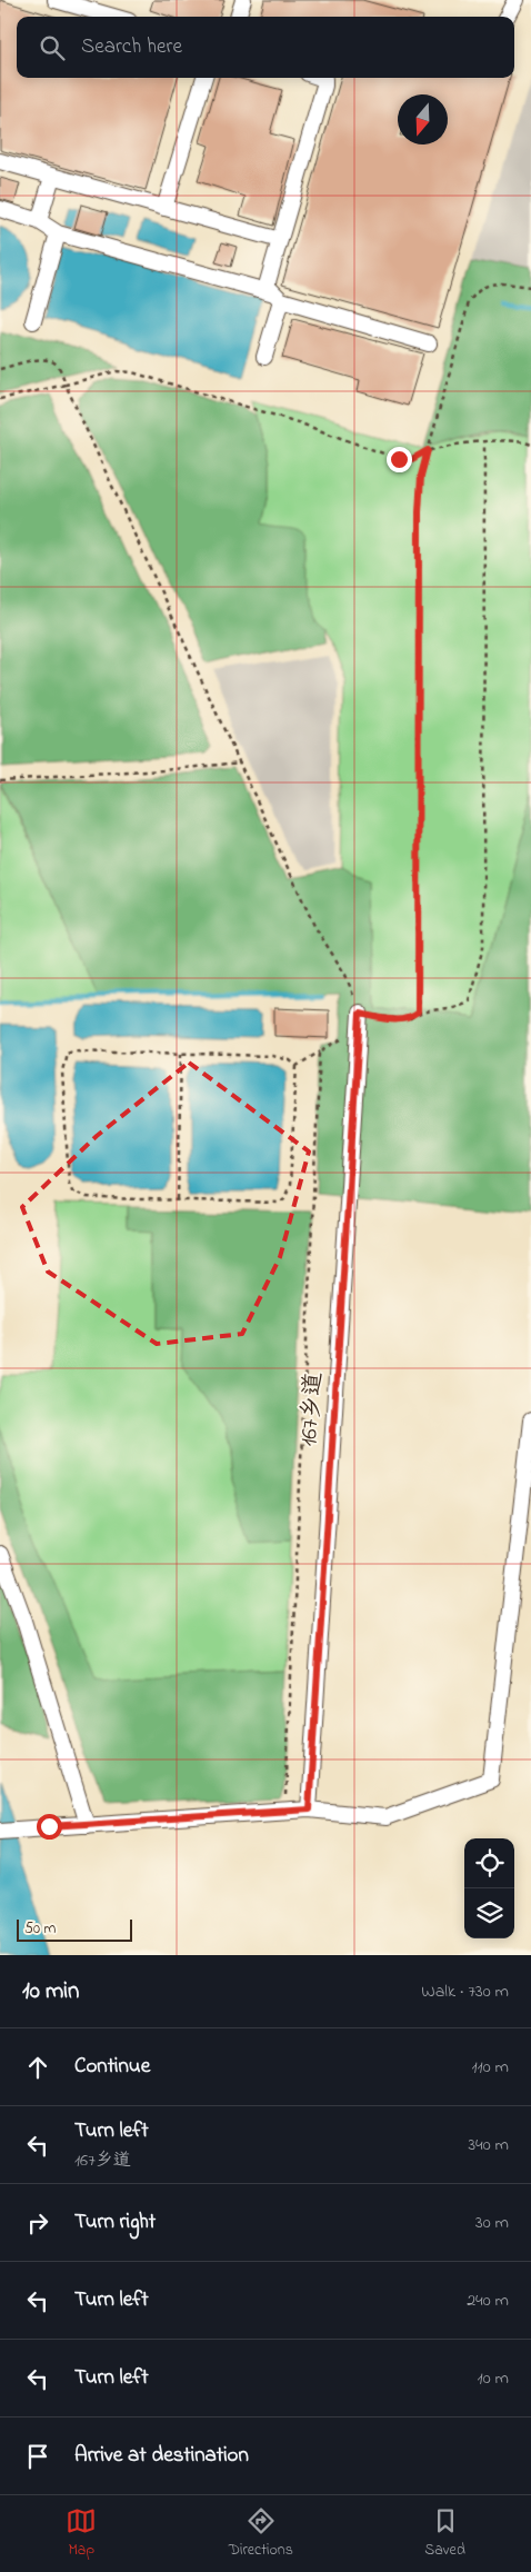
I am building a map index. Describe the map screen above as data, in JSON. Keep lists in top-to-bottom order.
{
  "streets": {
    "street": ["167乡道"]
  },
  "scale_bar": "50 m",
  "north": "bottom",
  "page": {
    "search": "Search here",
    "scale": "50 m",
    "heading": ["10 min", "Walk · 730 m"],
    "list": [
      ["Continue", "110 m"],
      ["Turn left", "167乡道", "340 m"],
      ["Turn right", "30 m"],
      ["Turn left", "240 m"],
      ["Turn left", "10 m"],
      "Arrive at destination"
    ],
    "nav": ["Map", "Directions", "Saved"]
  }
}
